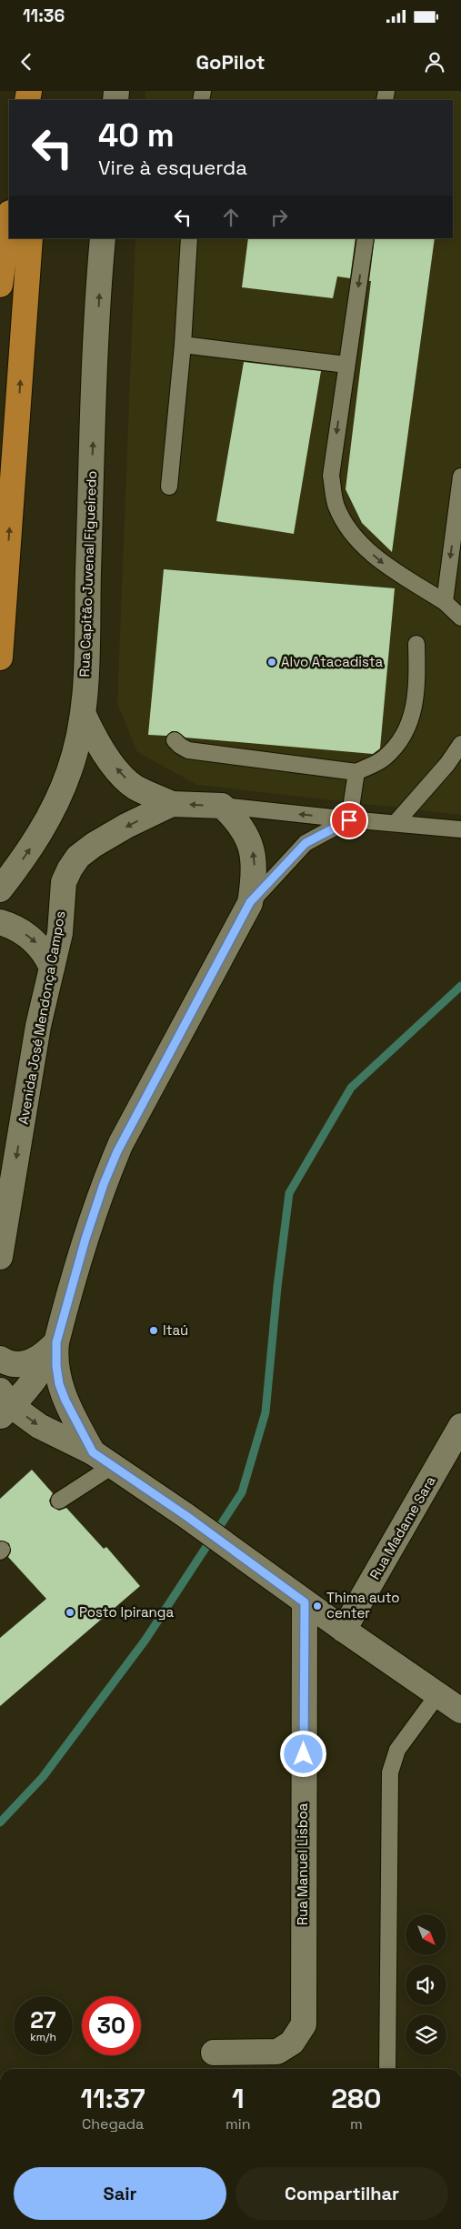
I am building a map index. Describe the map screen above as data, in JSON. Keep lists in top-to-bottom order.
{
  "streets": {
    "main road": [
      "Rua Capitão Juvenal Figueiredo",
      "Avenida José Mendonça Campos",
      "Rua Madame Sara",
      "Rua Manuel Lisboa"
    ]
  },
  "one_way": ["Rua Capitão Juvenal Figueiredo"],
  "places": [
    "Alvo Atacadista",
    "Itaú",
    "Thima auto center",
    "Posto Ipiranga"
  ],
  "north": "bottom right",
  "page": {
    "status": "11:36",
    "header": "GoPilot",
    "turn": ["40 m", "Vire à esquerda"],
    "speed": "27 km/h",
    "limit": "30",
    "eta": [
      "11:37",
      "Chegada",
      "1",
      "min",
      "280",
      "m"
    ],
    "buttons": ["Sair", "Compartilhar"]
  }
}
